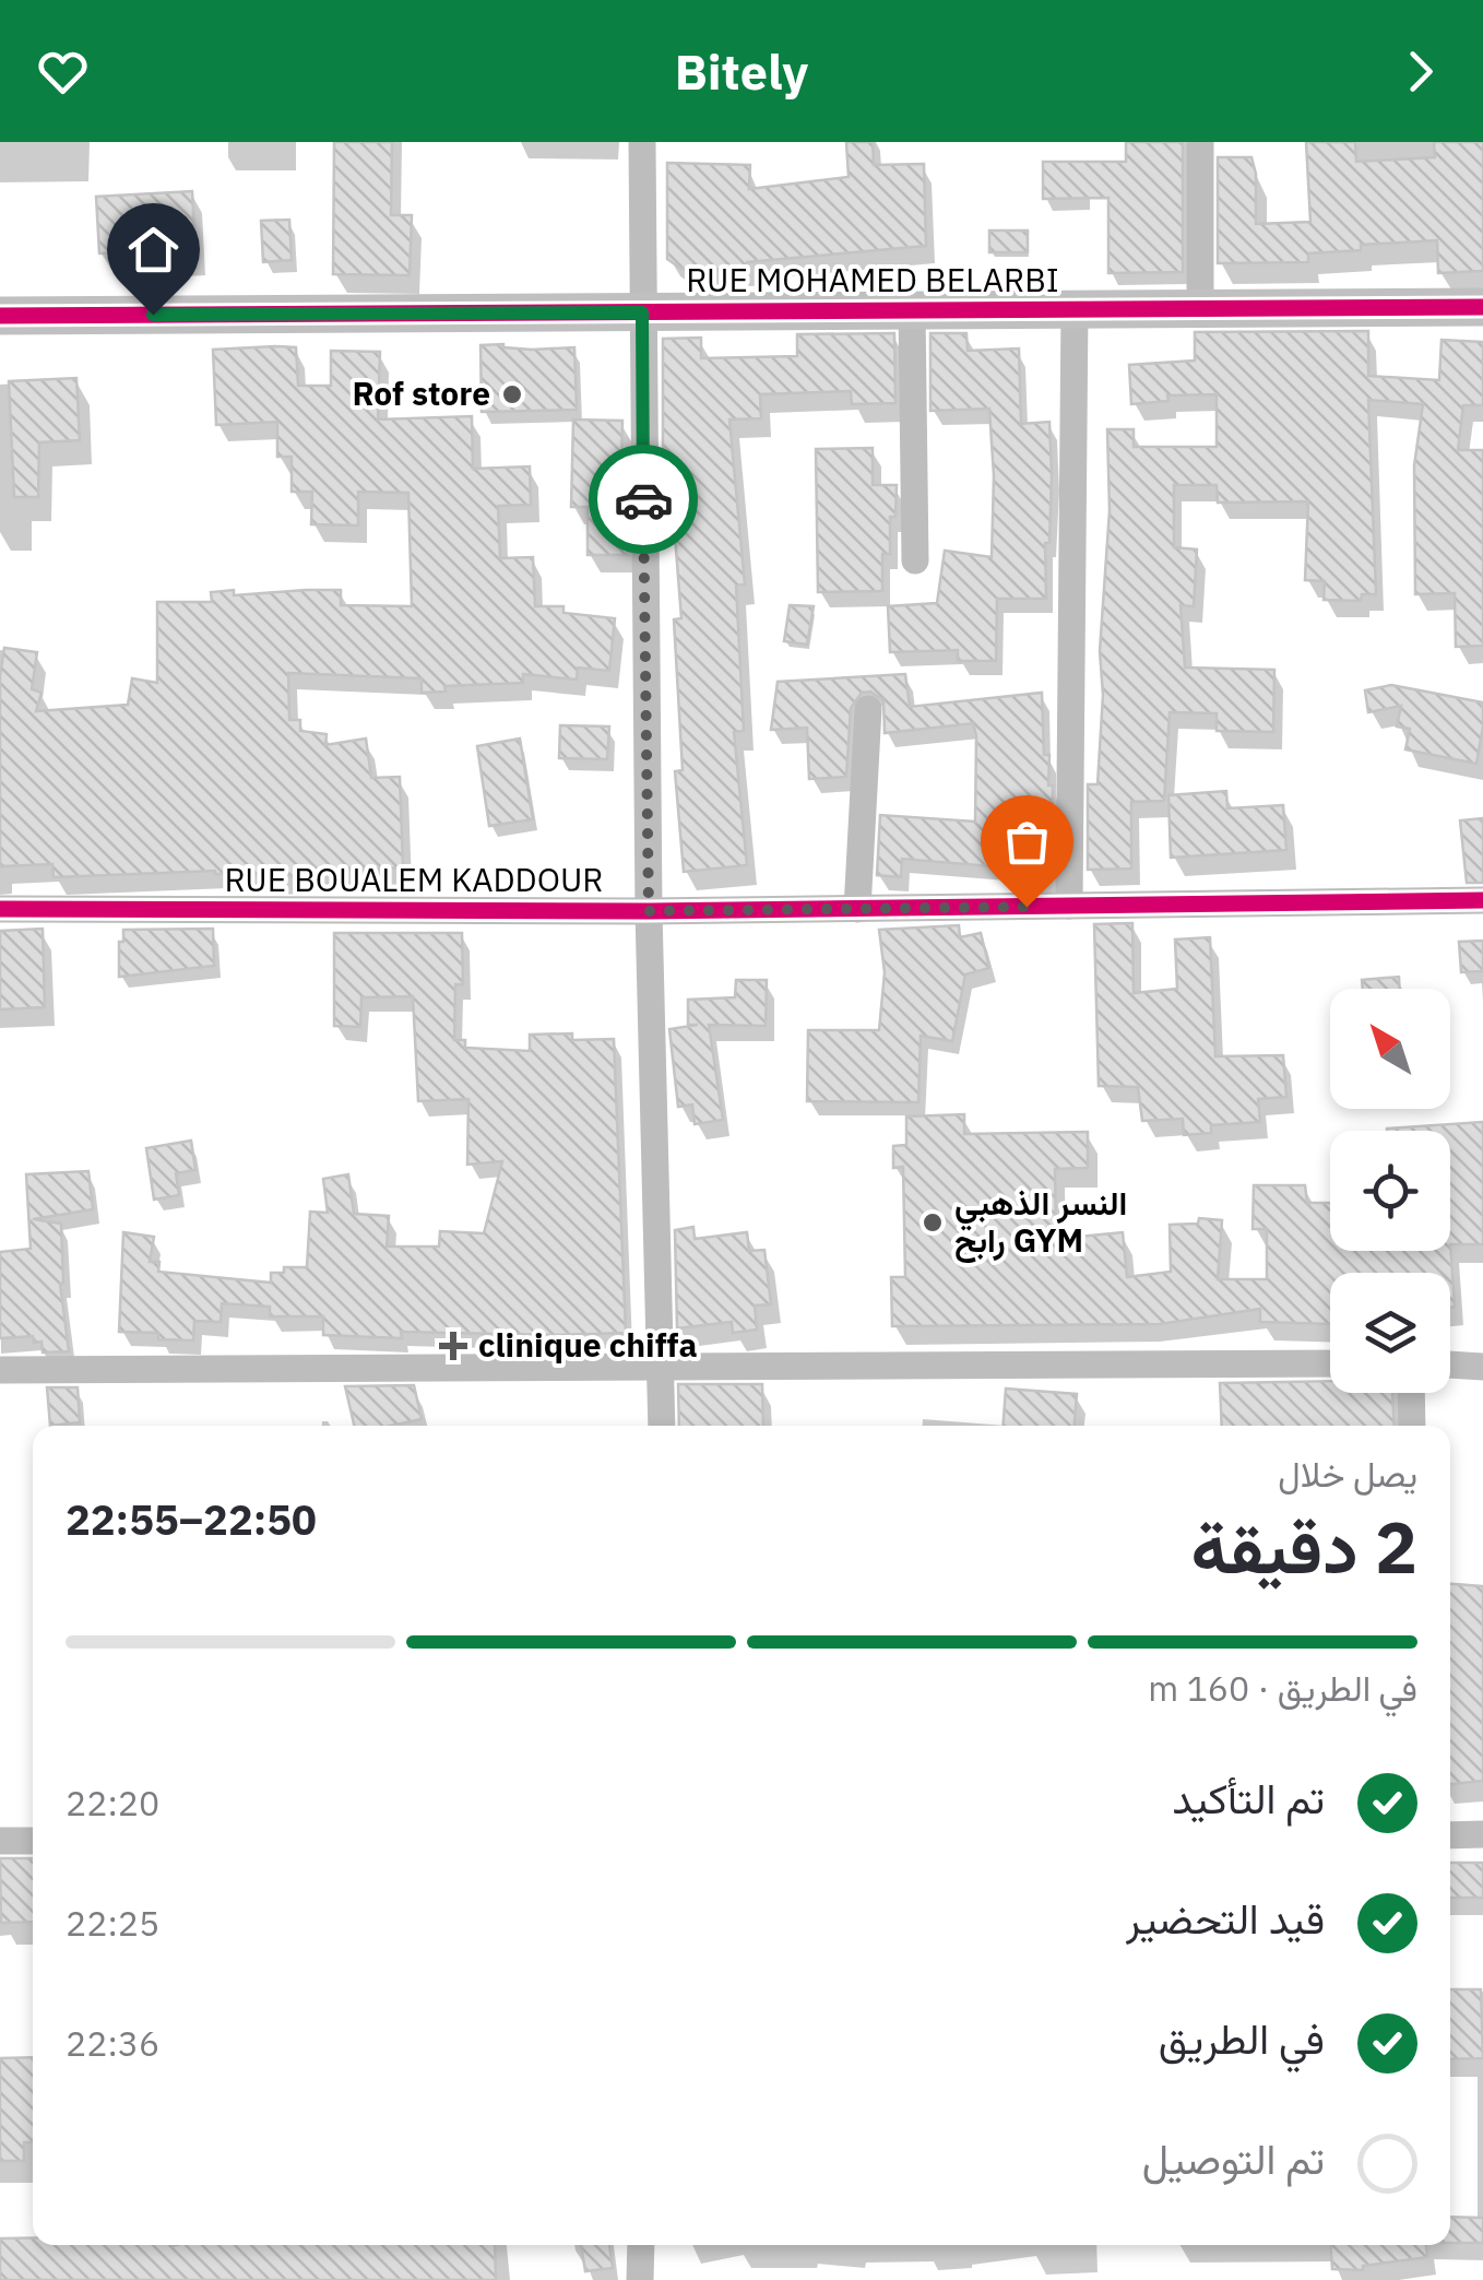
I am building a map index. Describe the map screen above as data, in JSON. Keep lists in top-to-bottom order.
{
  "streets": {
    "street": ["RUE MOHAMED BELARBI", "RUE BOUALEM KADDOUR"]
  },
  "places": {
    "other": ["Rof store", "النسر الذهبي رابح GYM"],
    "health": ["clinique chiffa"]
  },
  "north": "top left",
  "page": {
    "header": "Bitely",
    "heading": ["2 دقيقة", "يصل خلال", "22:50–22:55"],
    "bar": "في الطريق · 160 m",
    "list": [
      ["تم التأكيد", "22:20"],
      ["قيد التحضير", "22:25"],
      ["في الطريق", "22:36"],
      "تم التوصيل"
    ]
  }
}
